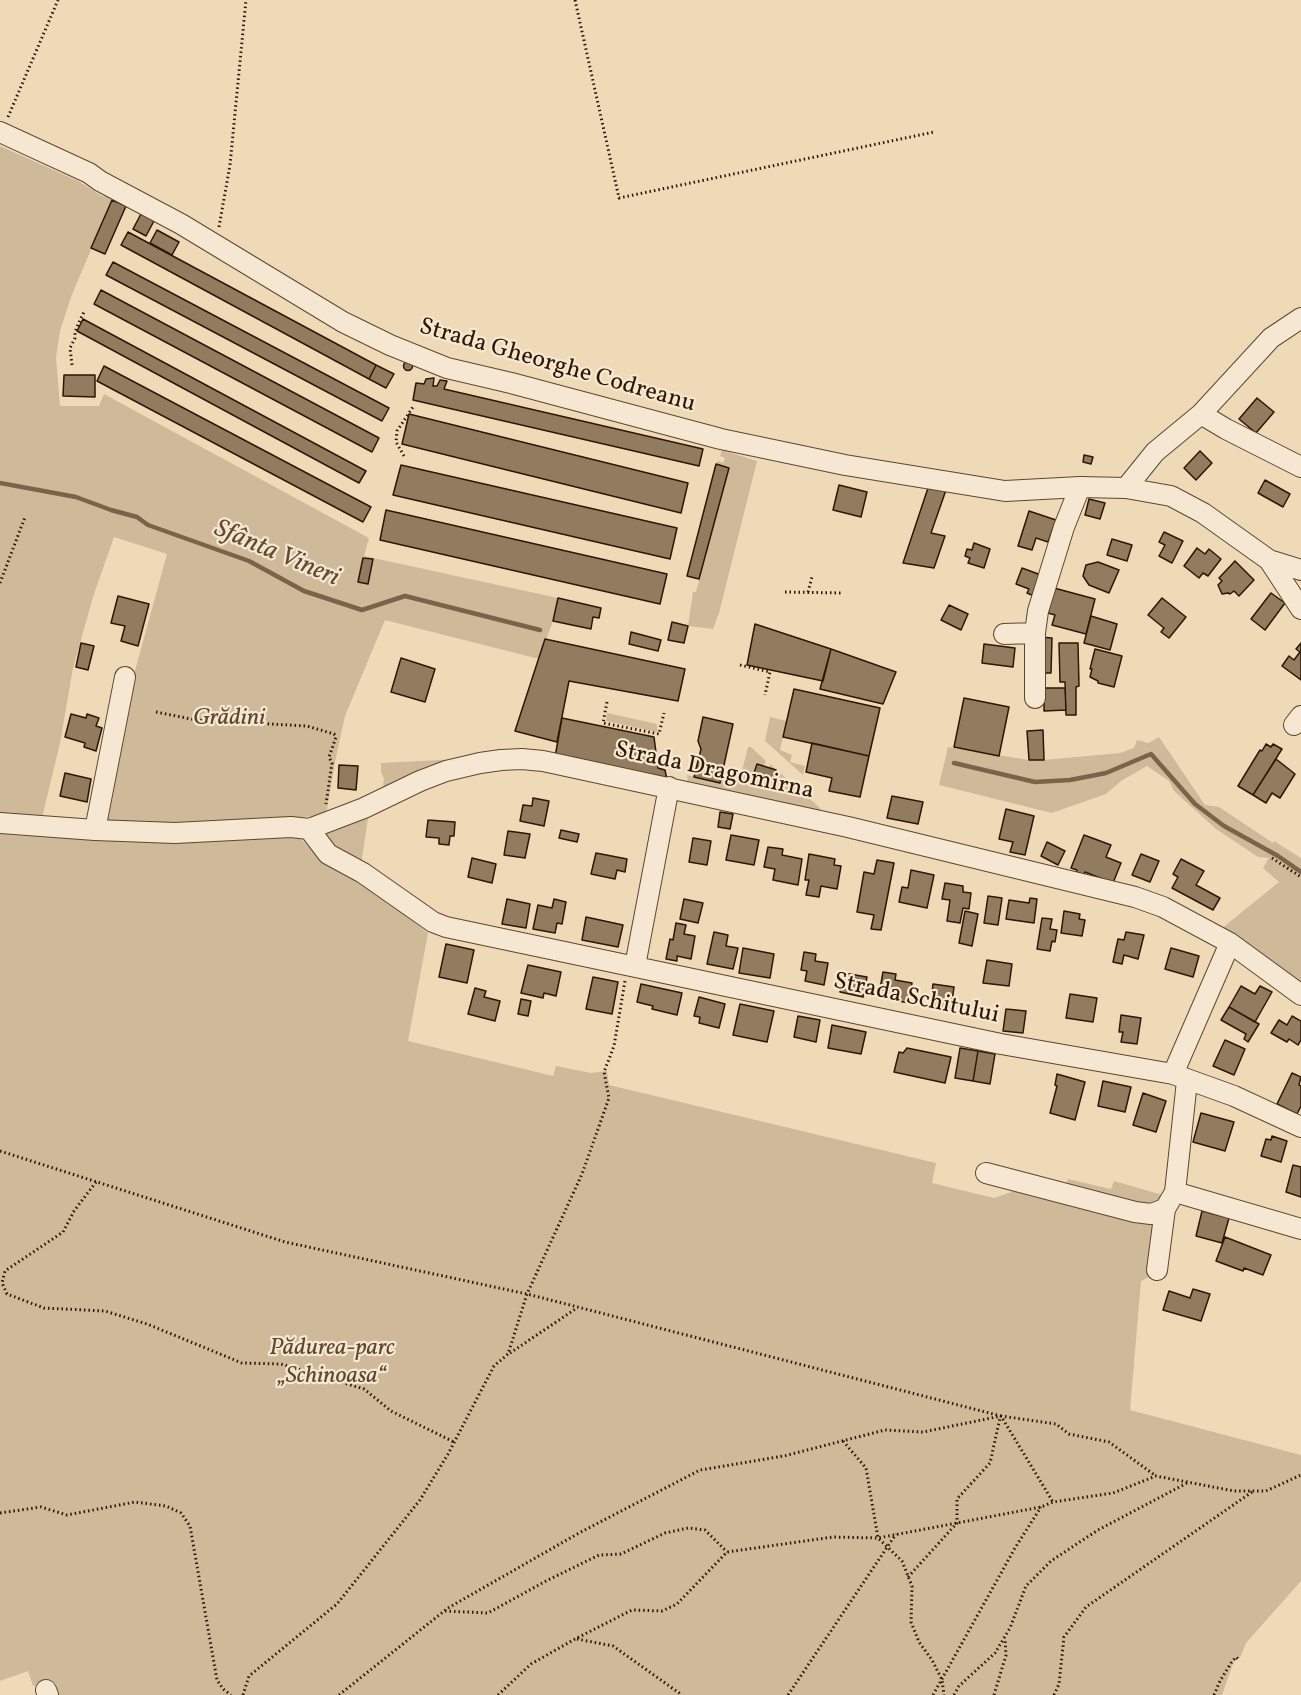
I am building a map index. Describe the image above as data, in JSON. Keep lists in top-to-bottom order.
{
  "streets": {
    "street": ["Strada Gheorghe Codreanu", "Strada Dragomirna", "Strada Schitului"]
  },
  "crossings": [
    ["Strada Dragomirna", "Strada Schitului"]
  ],
  "water": ["Sfânta Vineri"],
  "parks": ["Grădini", "Pădurea-parc „Schinoasa“"]
}
